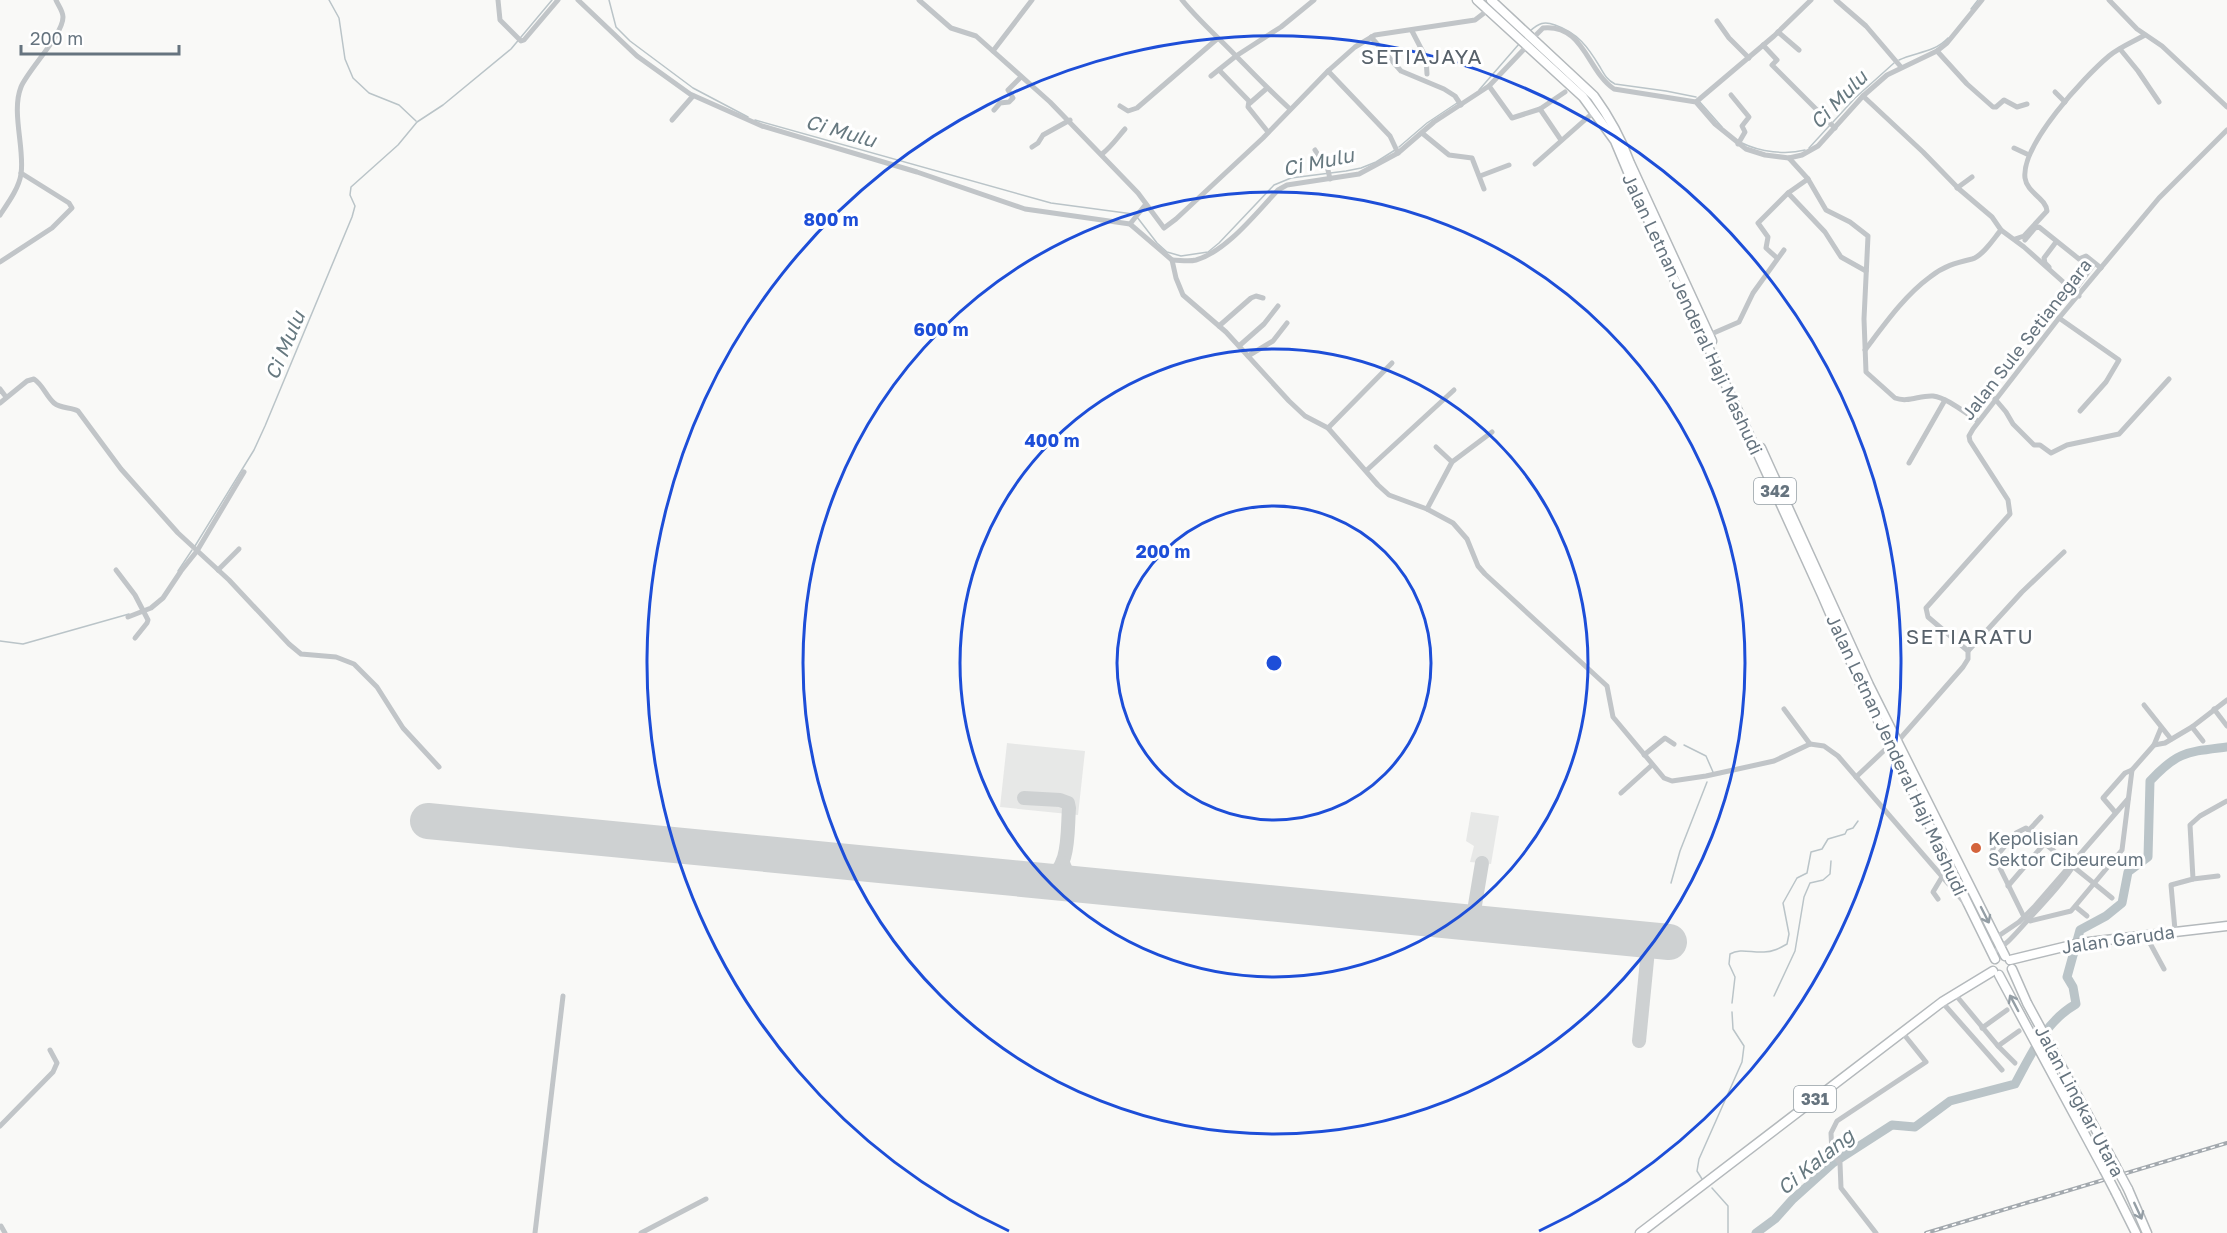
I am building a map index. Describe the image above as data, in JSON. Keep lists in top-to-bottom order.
{
  "streets": {
    "main road": [
      "Jalan Letnan Jenderal Haji Mashudi",
      "342",
      "Jalan Garuda",
      "331",
      "Jalan Lingkar Utara"
    ],
    "street": ["Jalan Sule Setianegara"]
  },
  "crossings": [
    ["Jalan Letnan Jenderal Haji Mashudi", "Jalan Garuda"],
    ["Jalan Letnan Jenderal Haji Mashudi", "Jalan Lingkar Utara"],
    ["Jalan Garuda", "Jalan Lingkar Utara"],
    ["331", "Jalan Lingkar Utara"]
  ],
  "districts": ["SETIAJAYA", "SETIARATU"],
  "water": ["Ci Mulu", "Ci Kalang"],
  "places": ["Kepolisian Sektor Cibeureum"],
  "scale_bar": "200 m",
  "rings": [
    "800 m",
    "600 m",
    "400 m",
    "200 m"
  ]
}
